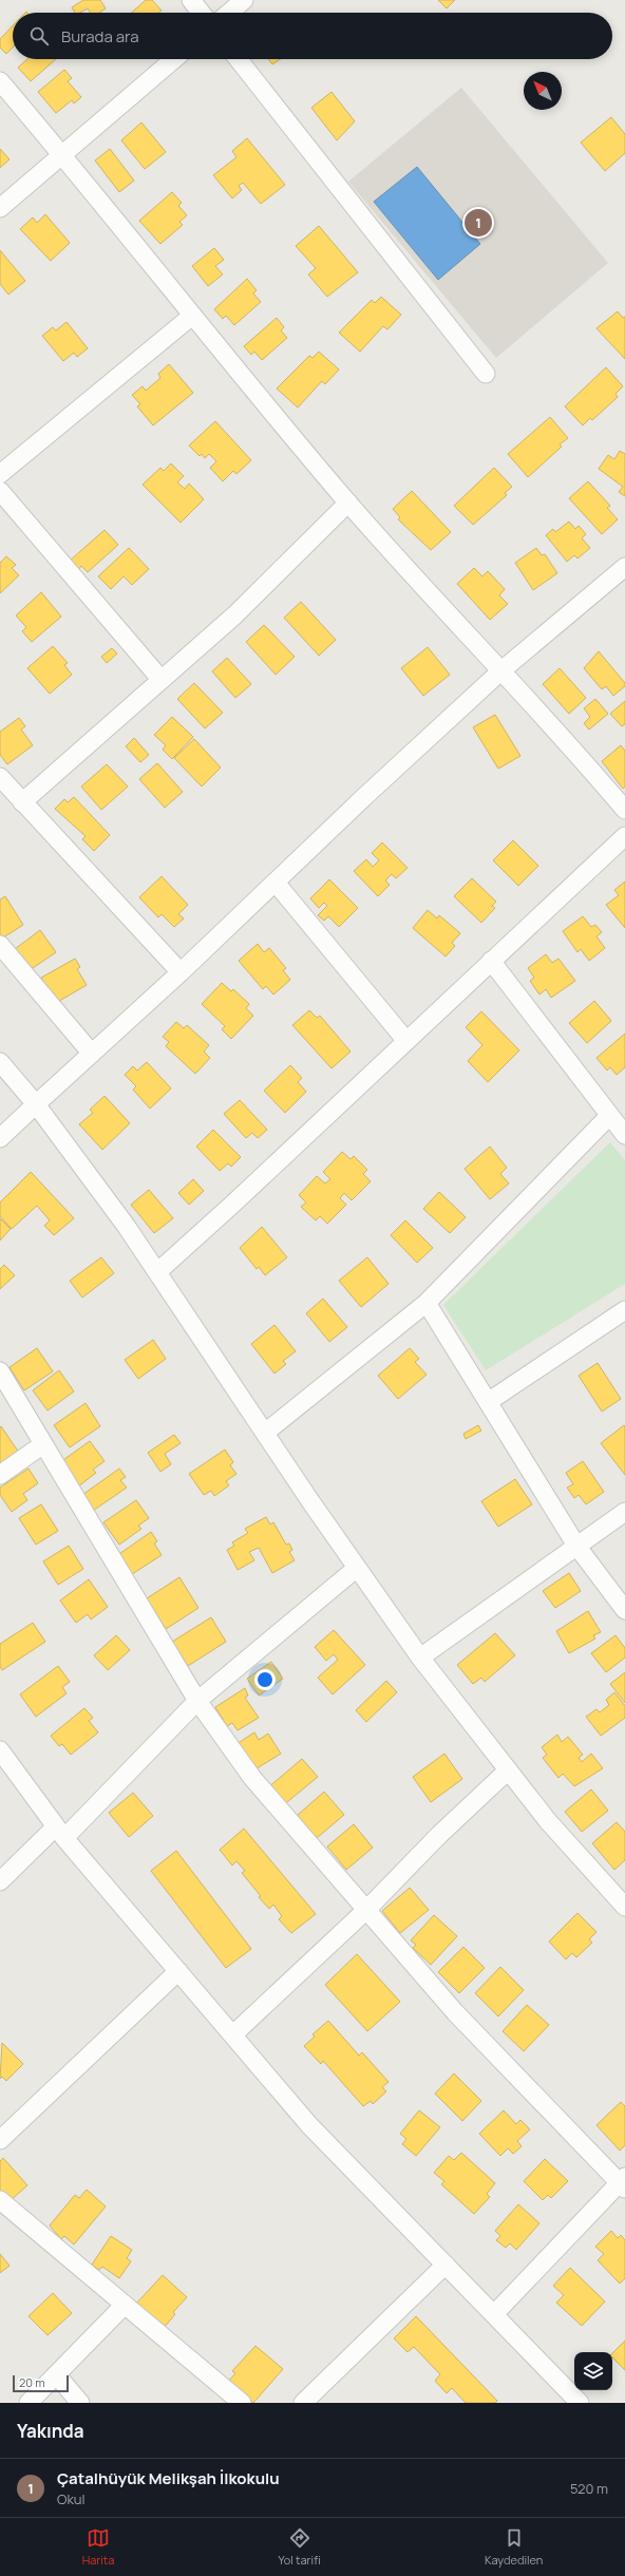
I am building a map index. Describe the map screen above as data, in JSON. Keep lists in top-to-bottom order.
{
  "scale_bar": "20 m",
  "north": "top left",
  "page": {
    "search": "Burada ara",
    "pins": "1",
    "scale": "20 m",
    "heading": "Yakında",
    "list": [
      {
        "mark": "1",
        "name": "Çatalhüyük Melikşah İlkokulu",
        "note": "Okul",
        "value": "520 m"
      }
    ],
    "nav": ["Harita", "Yol tarifi", "Kaydedilen"]
  }
}
